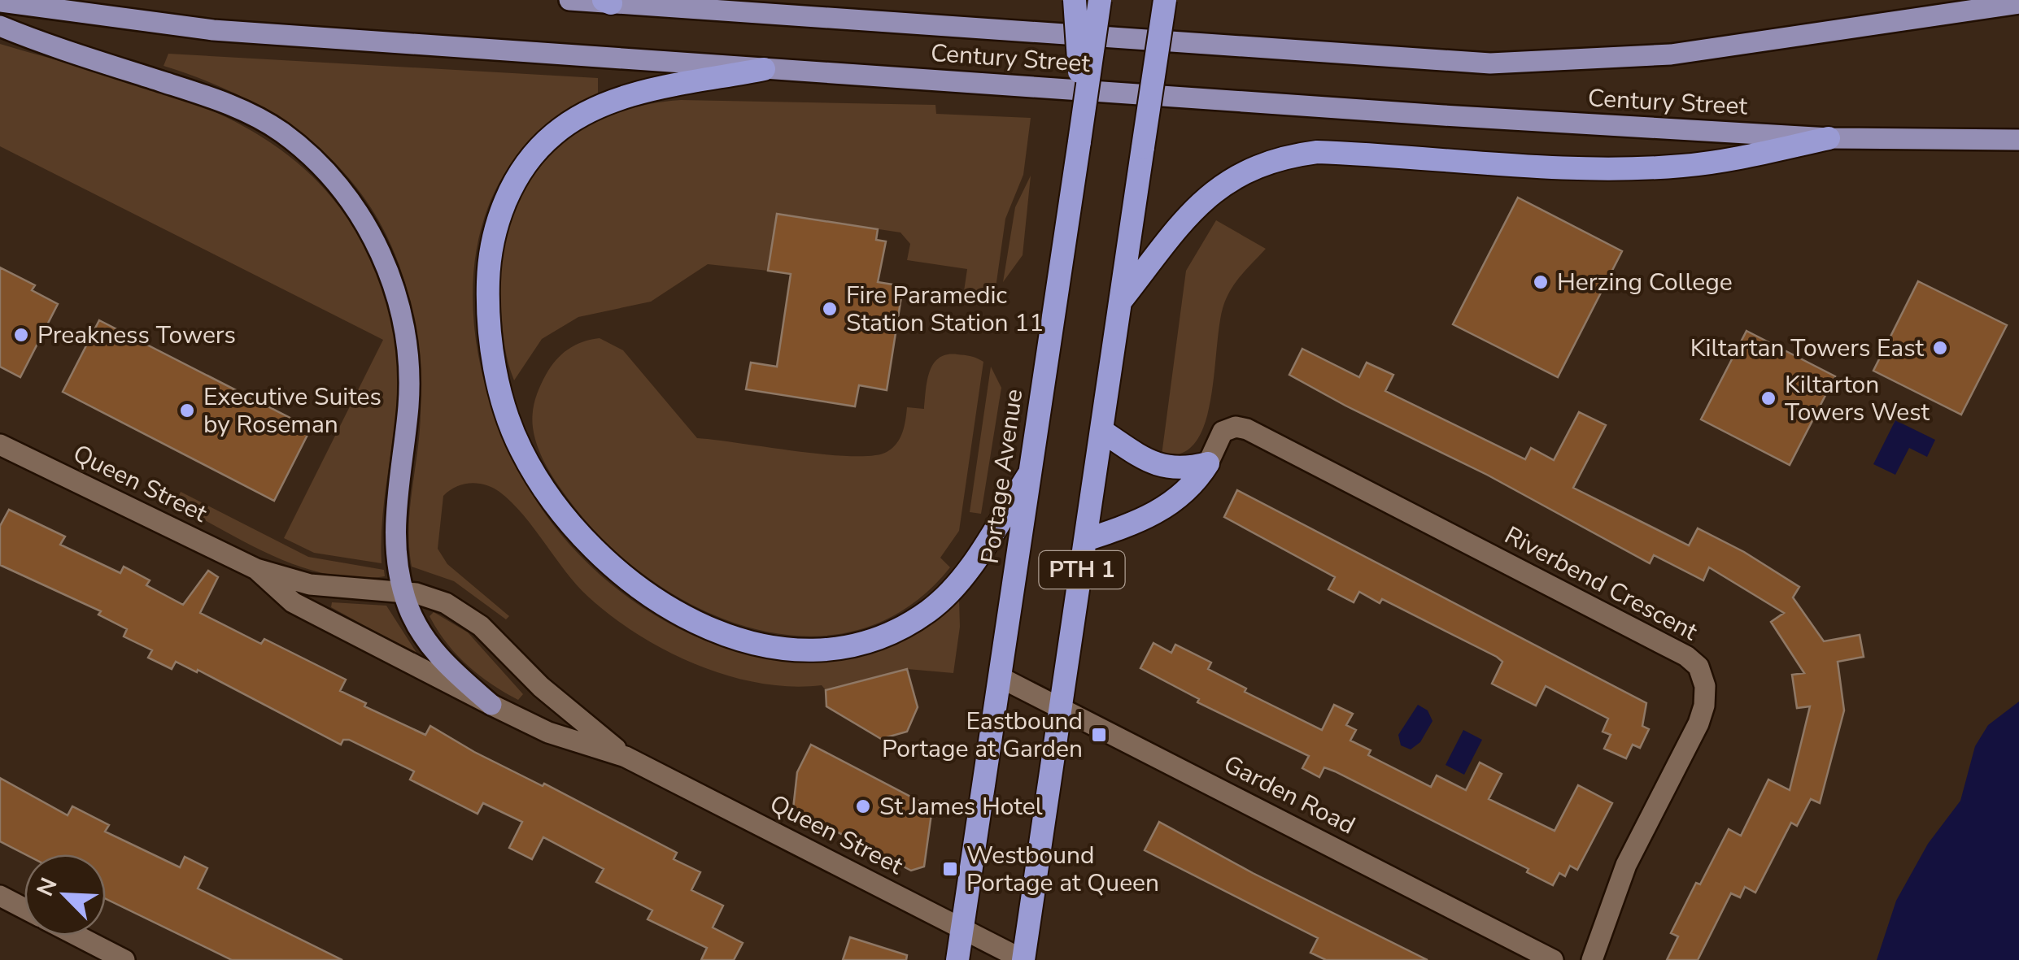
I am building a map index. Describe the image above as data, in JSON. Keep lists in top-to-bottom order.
{
  "streets": {
    "highway": ["Portage Avenue", "PTH 1"],
    "main road": ["Century Street"],
    "street": ["Queen Street", "Riverbend Crescent", "Garden Road"]
  },
  "crossings": [
    ["Portage Avenue", "Queen Street"],
    ["Portage Avenue", "Garden Road"],
    ["Queen Street", "PTH 1"],
    ["PTH 1", "Garden Road"]
  ],
  "places": {
    "other": [
      "Herzing College",
      "Fire Paramedic Station Station 11",
      "Preakness Towers",
      "Kiltartan Towers East",
      "Kiltarton Towers West",
      "Executive Suites by Roseman",
      "St James Hotel"
    ],
    "transit": ["Eastbound Portage at Garden", "Westbound Portage at Queen"]
  },
  "north": "top left"
}
